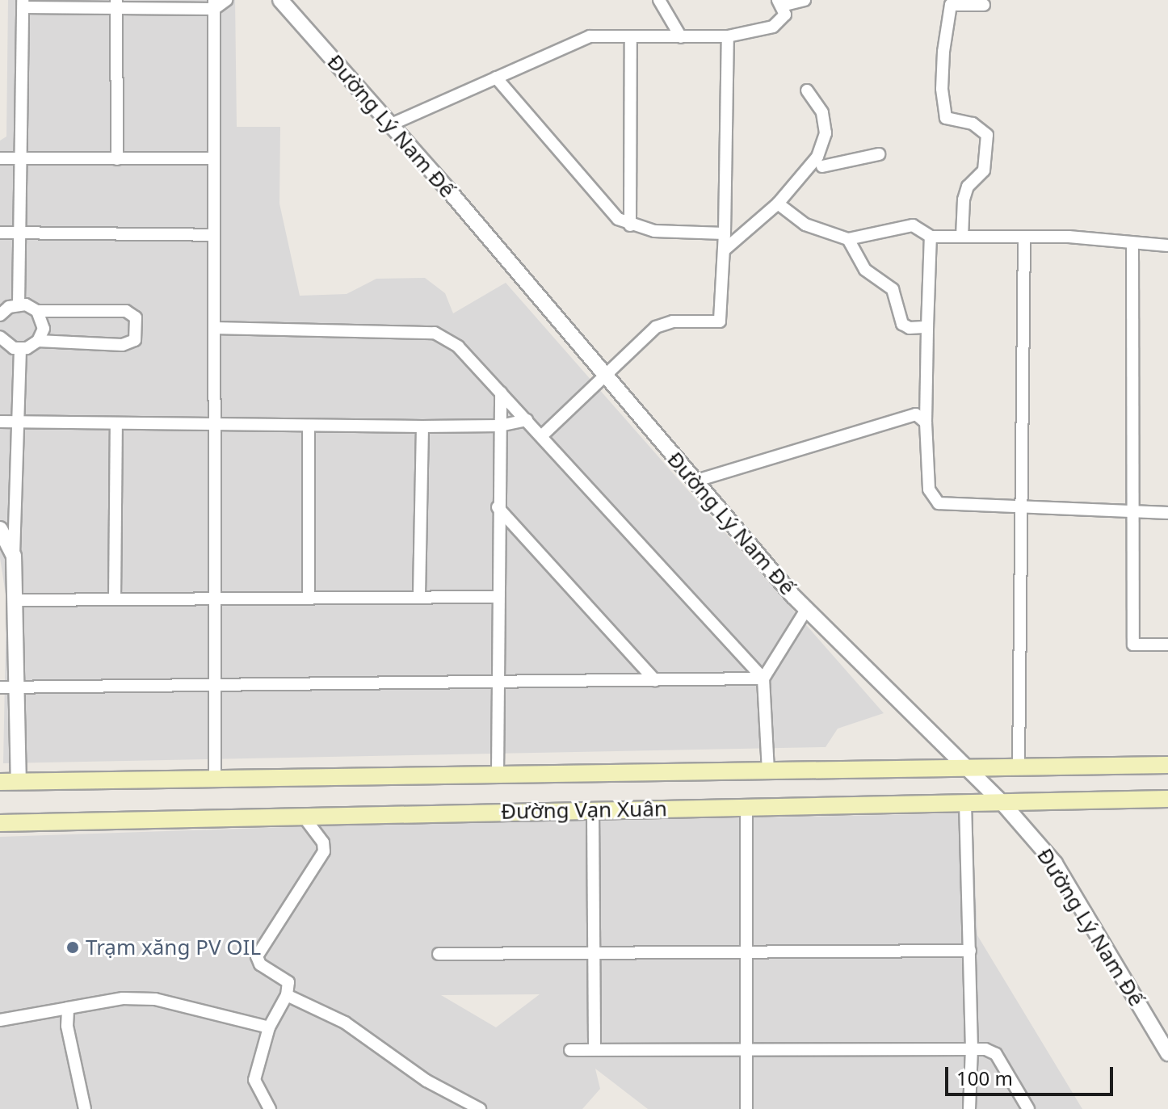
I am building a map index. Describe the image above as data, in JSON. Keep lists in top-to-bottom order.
{
  "streets": {
    "main road": ["Đường Vạn Xuân"],
    "street": ["Đường Lý Nam Đế"]
  },
  "crossings": [
    ["Đường Lý Nam Đế", "Đường Vạn Xuân"]
  ],
  "places": ["Trạm xăng PV OIL"],
  "scale_bar": "100 m"
}
